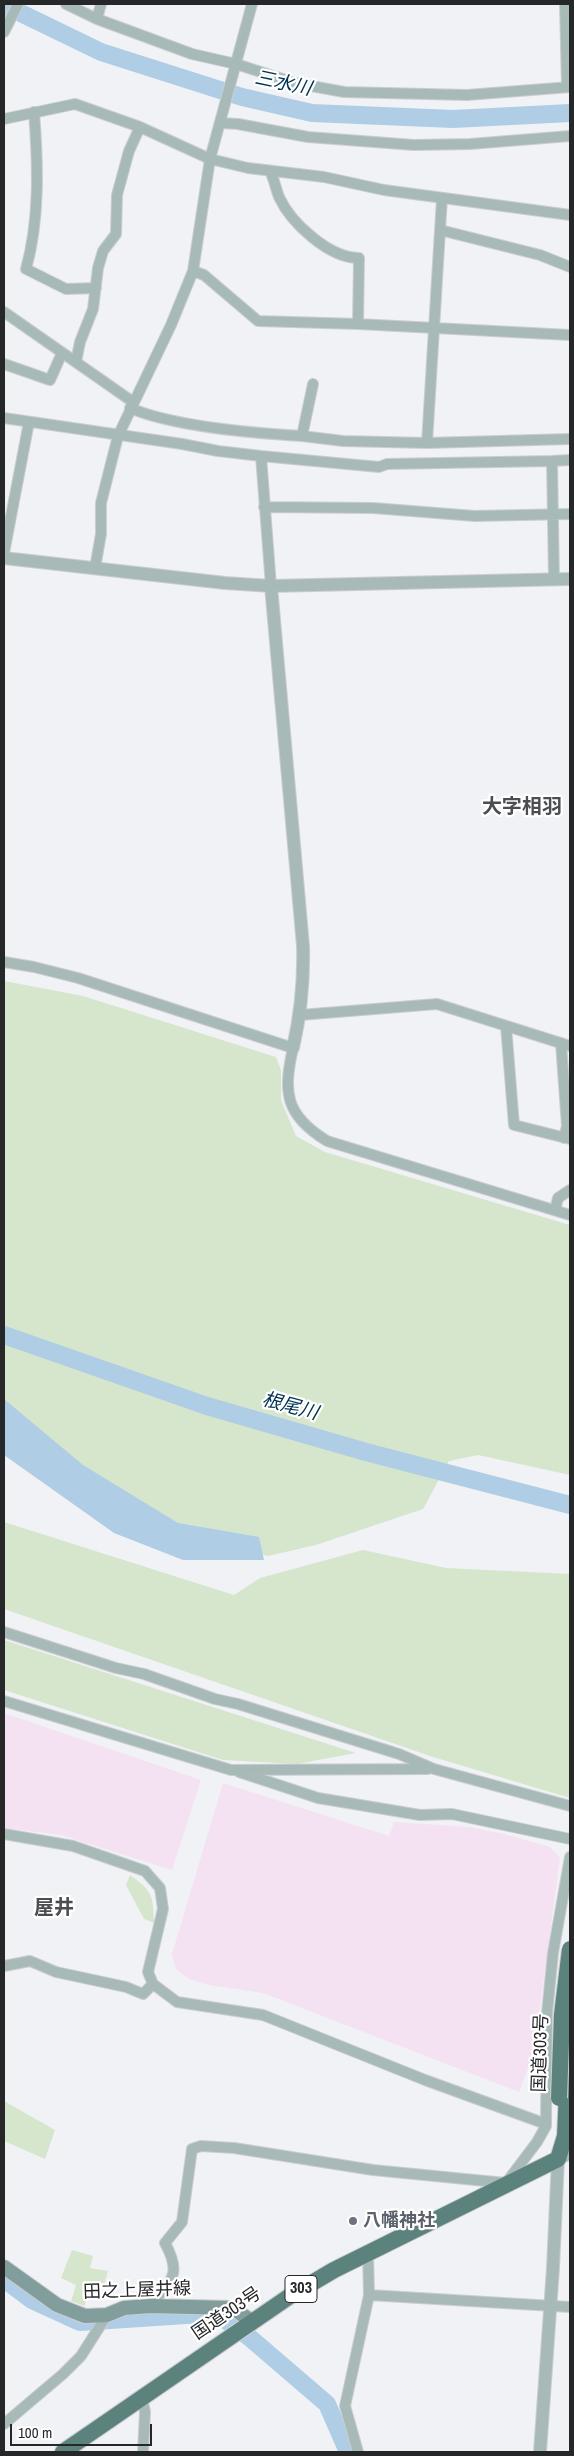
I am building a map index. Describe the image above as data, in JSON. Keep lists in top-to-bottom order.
{
  "streets": {
    "highway": ["国道303号", "303"],
    "main road": ["田之上屋井線"]
  },
  "crossings": [
    ["国道303号", "田之上屋井線"]
  ],
  "districts": ["大字相羽", "屋井"],
  "water": ["三水川", "根尾川"],
  "places": ["八幡神社"],
  "scale_bar": "100 m"
}
